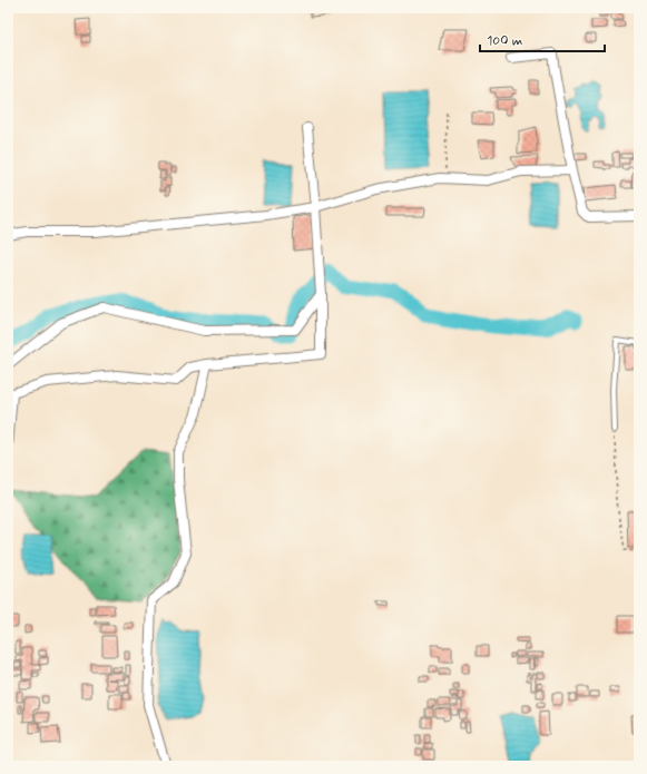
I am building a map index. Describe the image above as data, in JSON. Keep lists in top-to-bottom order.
{
  "scale_bar": "100 m"
}
